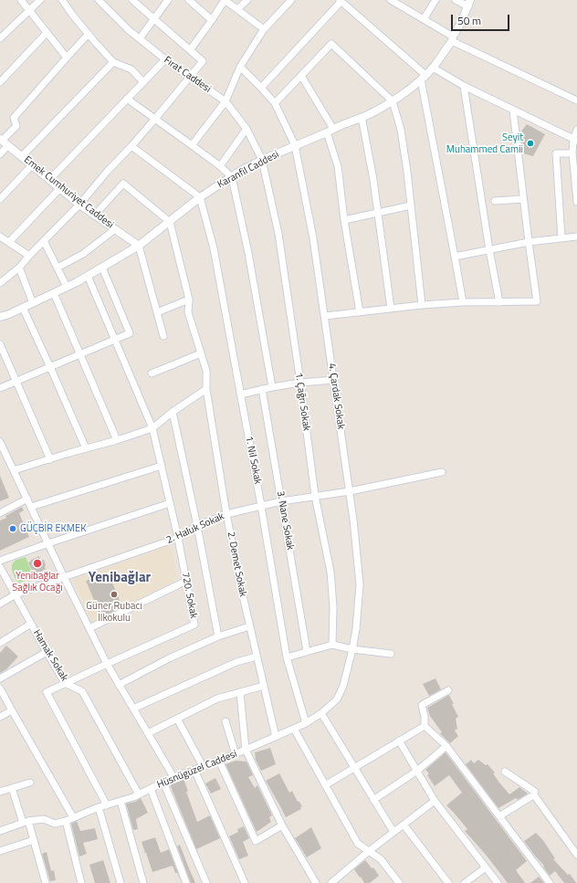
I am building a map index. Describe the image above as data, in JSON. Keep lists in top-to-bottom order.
{
  "streets": {
    "street": [
      "Fırat Caddesi",
      "Karanfil Caddesi",
      "Emek Cumhuriyet Caddesi",
      "4. Çardak Sokak",
      "1. Çağrı Sokak",
      "1. Nil Sokak",
      "3. Nane Sokak",
      "2. Haluk Sokak",
      "2. Demet Sokak",
      "720. Sokak",
      "Hamak Sokak",
      "Hüsnügüzel Caddesi"
    ]
  },
  "crossings": [
    ["Fırat Caddesi", "Karanfil Caddesi"],
    ["Fırat Caddesi", "1. Çağrı Sokak"],
    ["Karanfil Caddesi", "Emek Cumhuriyet Caddesi"],
    ["Karanfil Caddesi", "4. Çardak Sokak"],
    ["Karanfil Caddesi", "1. Çağrı Sokak"],
    ["Karanfil Caddesi", "1. Nil Sokak"],
    ["Karanfil Caddesi", "2. Demet Sokak"],
    ["Karanfil Caddesi", "720. Sokak"],
    ["4. Çardak Sokak", "2. Haluk Sokak"],
    ["4. Çardak Sokak", "Hüsnügüzel Caddesi"],
    ["1. Çağrı Sokak", "2. Haluk Sokak"],
    ["1. Nil Sokak", "2. Haluk Sokak"],
    ["1. Nil Sokak", "Hüsnügüzel Caddesi"],
    ["3. Nane Sokak", "2. Haluk Sokak"],
    ["2. Haluk Sokak", "2. Demet Sokak"],
    ["2. Haluk Sokak", "720. Sokak"],
    ["2. Haluk Sokak", "Hamak Sokak"],
    ["2. Demet Sokak", "Hüsnügüzel Caddesi"],
    ["720. Sokak", "Hamak Sokak"],
    ["720. Sokak", "Hüsnügüzel Caddesi"],
    ["Hamak Sokak", "Hüsnügüzel Caddesi"]
  ],
  "districts": ["Yenibağlar"],
  "places": [
    "Seyit Muhammed Camii",
    "GÜÇBİR EKMEK",
    "Yenibağlar Sağlık Ocağı",
    "Güner Rubacı İlkokulu"
  ],
  "scale_bar": "50 m"
}
